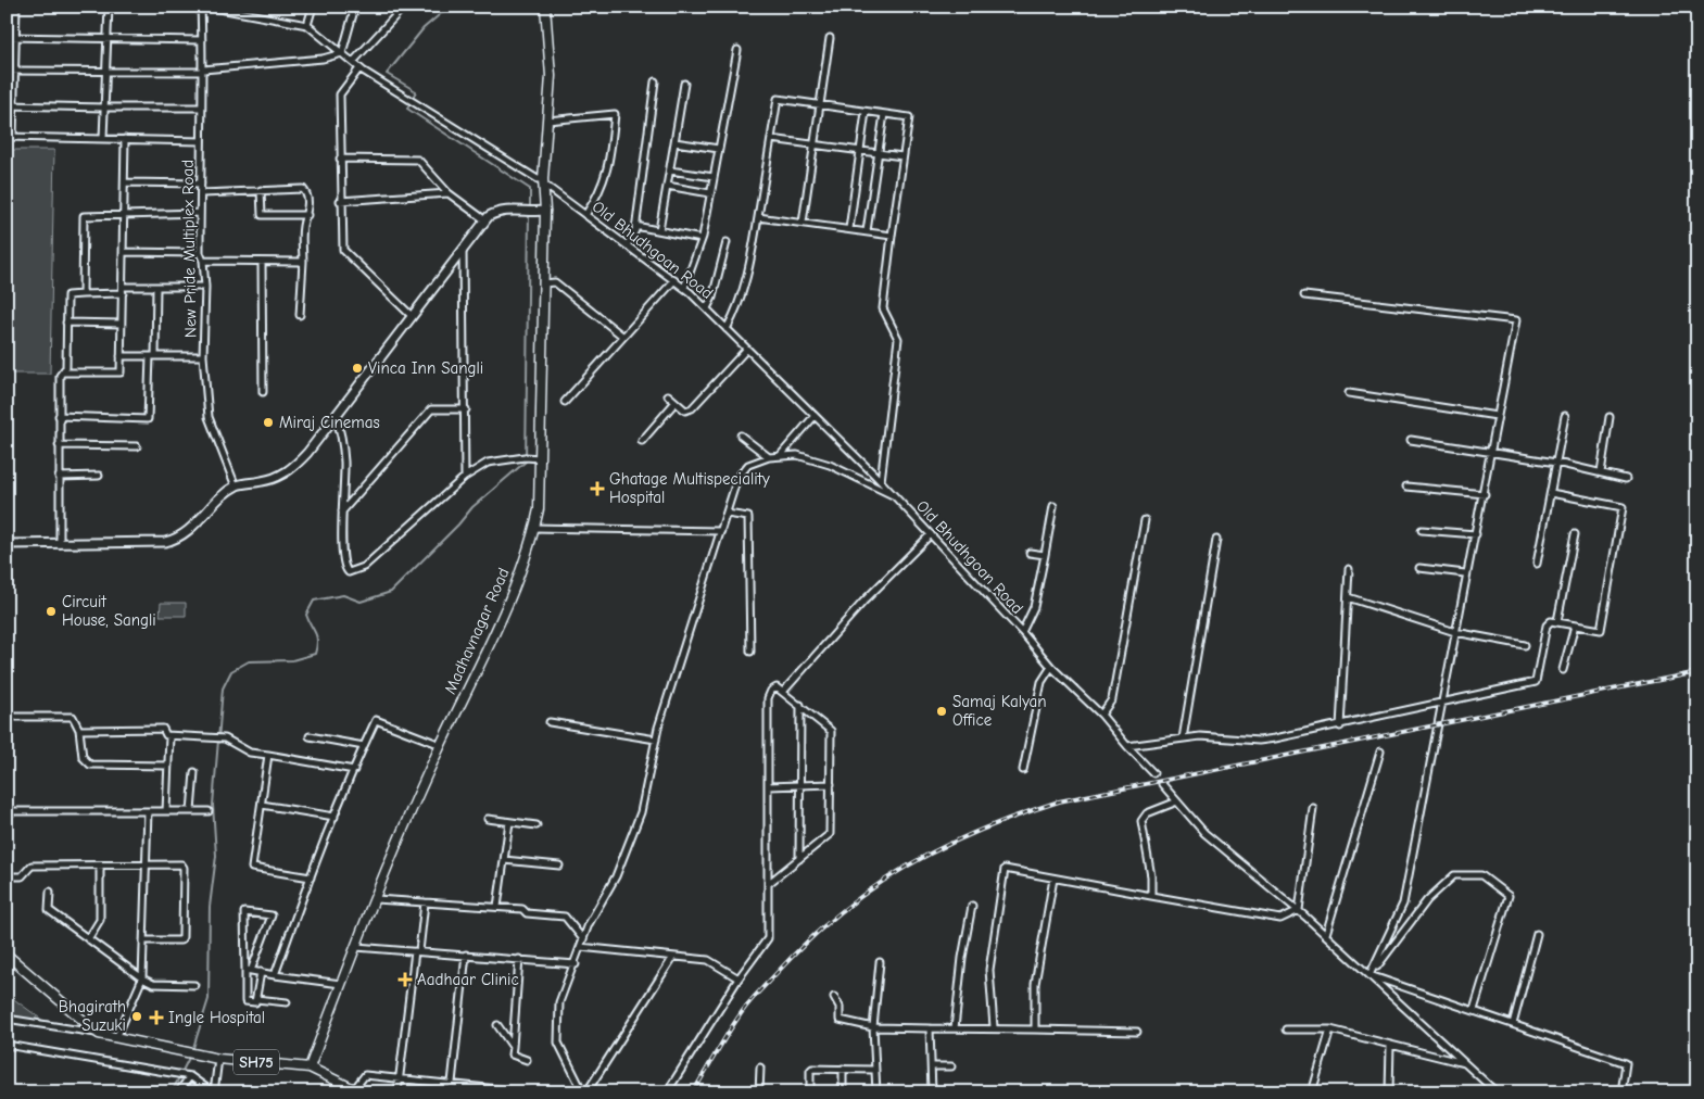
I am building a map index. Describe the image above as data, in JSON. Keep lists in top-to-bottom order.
{
  "streets": {
    "main road": ["Madhavnagar Road", "SH75"],
    "street": ["New Pride Multiplex Road", "Old Bhudhgoan Road"]
  },
  "crossings": [
    ["Old Bhudhgoan Road", "Madhavnagar Road"],
    ["Madhavnagar Road", "SH75"]
  ],
  "places": {
    "other": [
      "Vinca Inn Sangli",
      "Miraj Cinemas",
      "Circuit House, Sangli",
      "Samaj Kalyan Office",
      "Bhagirath Suzuki"
    ],
    "health": ["Ghatage Multispeciality Hospital", "Aadhaar Clinic", "Ingle Hospital"]
  }
}
